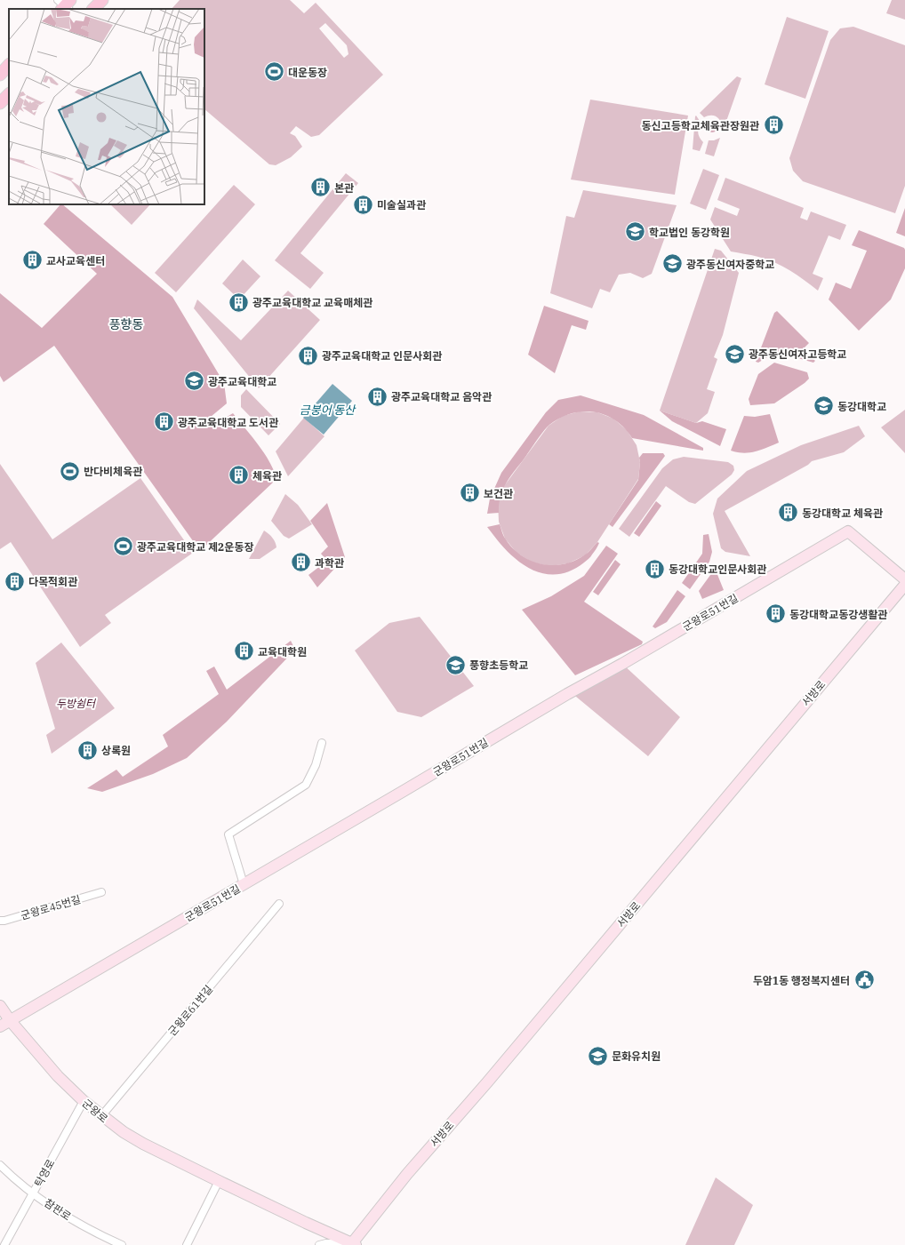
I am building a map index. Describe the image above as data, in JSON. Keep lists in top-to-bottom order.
{
  "streets": {
    "main road": ["군왕로51번길", "서방로", "군왕로"],
    "street": [
      "군왕로45번길",
      "군왕로61번길",
      "탁영로",
      "참판로"
    ]
  },
  "crossings": [
    ["군왕로51번길", "군왕로"],
    ["서방로", "군왕로"],
    ["군왕로61번길", "군왕로"],
    ["군왕로", "탁영로"],
    ["탁영로", "참판로"]
  ],
  "districts": ["풍향동"],
  "water": ["금붕어 동산"],
  "parks": ["두방쉼터"],
  "places": {
    "sports": ["대운동장", "반다비체육관", "광주교육대학교 제2운동장"],
    "building": [
      "동신고등학교체육관장원관",
      "본관",
      "미술실과관",
      "교사교육센터",
      "광주교육대학교 교육매체관",
      "광주교육대학교 인문사회관",
      "광주교육대학교 음악관",
      "광주교육대학교 도서관",
      "체육관",
      "보건관",
      "동강대학교 체육관",
      "과학관",
      "동강대학교인문사회관",
      "다목적회관",
      "동강대학교동강생활관",
      "교육대학원",
      "상록원"
    ],
    "school or university": [
      "학교법인 동강학원",
      "광주동신여자중학교",
      "광주동신여자고등학교",
      "광주교육대학교",
      "동강대학교",
      "풍향초등학교",
      "문화유치원"
    ],
    "public building": ["두암1동 행정복지센터"]
  }
}
